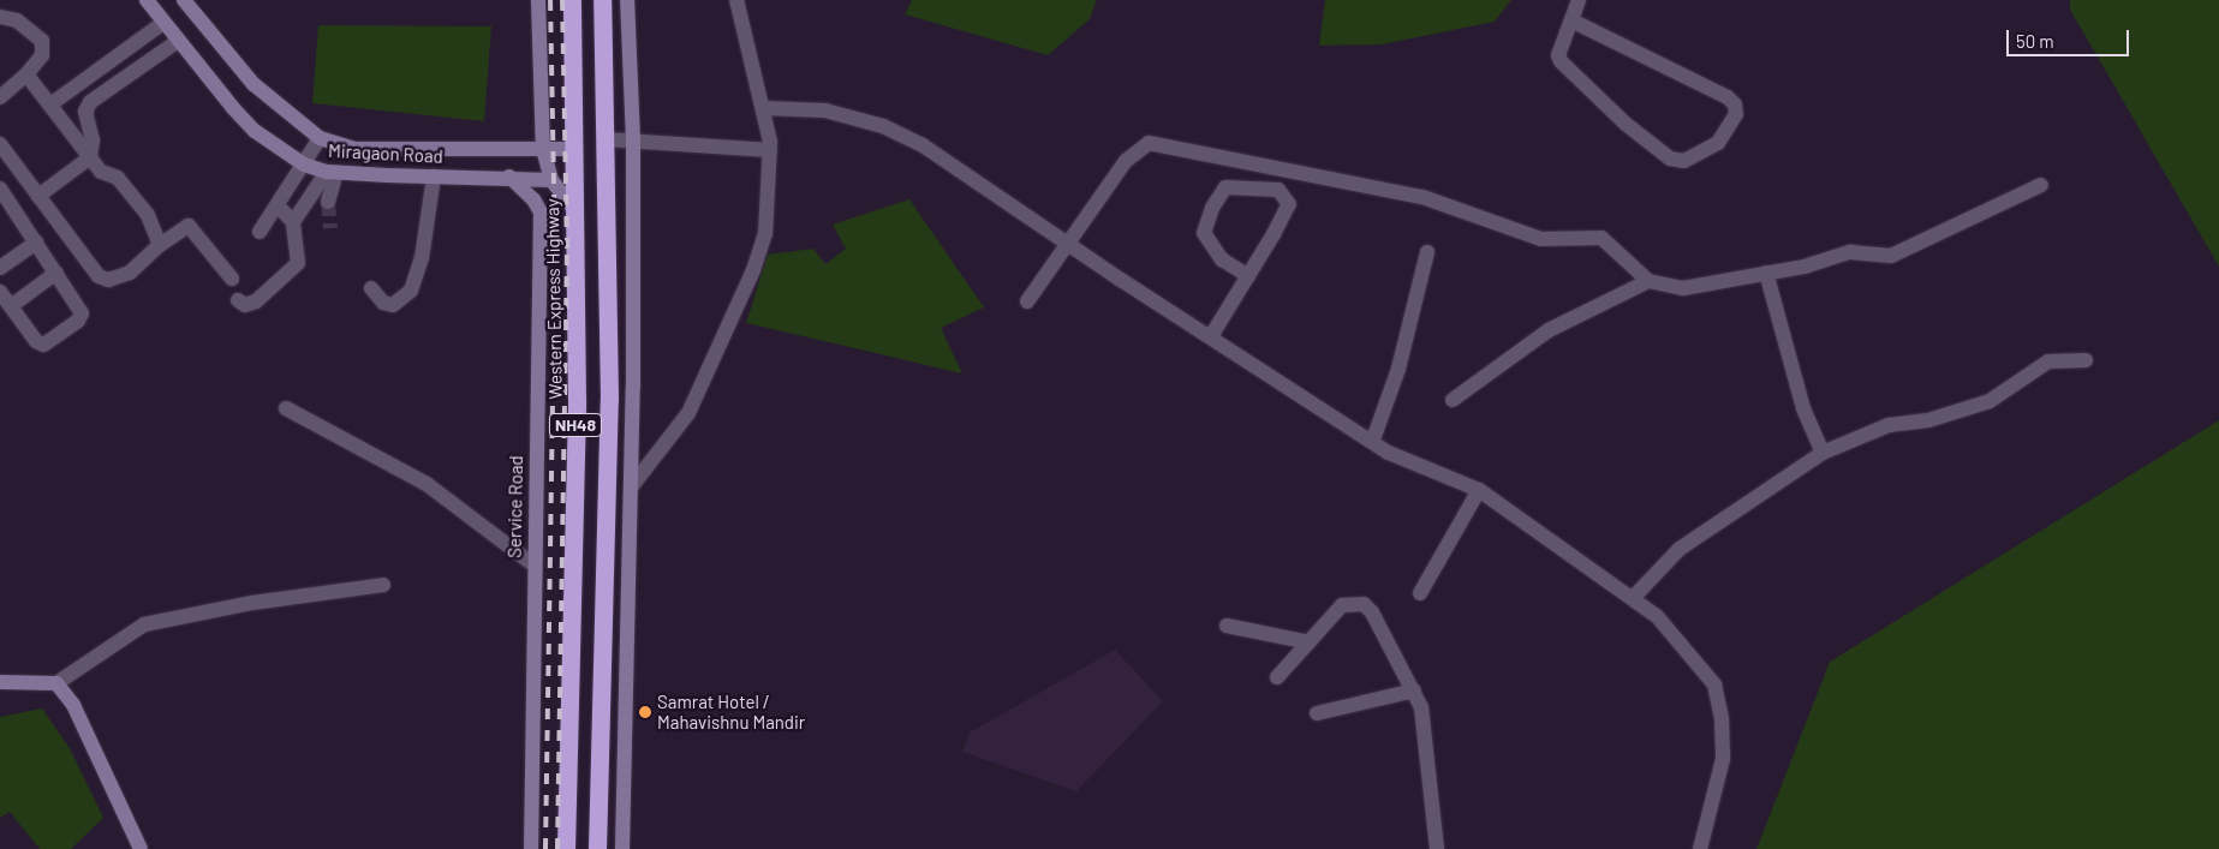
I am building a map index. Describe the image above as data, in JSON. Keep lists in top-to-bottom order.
{
  "streets": {
    "highway": ["Western Express Highway", "NH48"],
    "main road": ["Miragaon Road", "Service Road"]
  },
  "crossings": [
    ["Miragaon Road", "Western Express Highway"],
    ["Miragaon Road", "Service Road"]
  ],
  "places": ["Samrat Hotel / Mahavishnu Mandir"],
  "scale_bar": "50 m"
}
